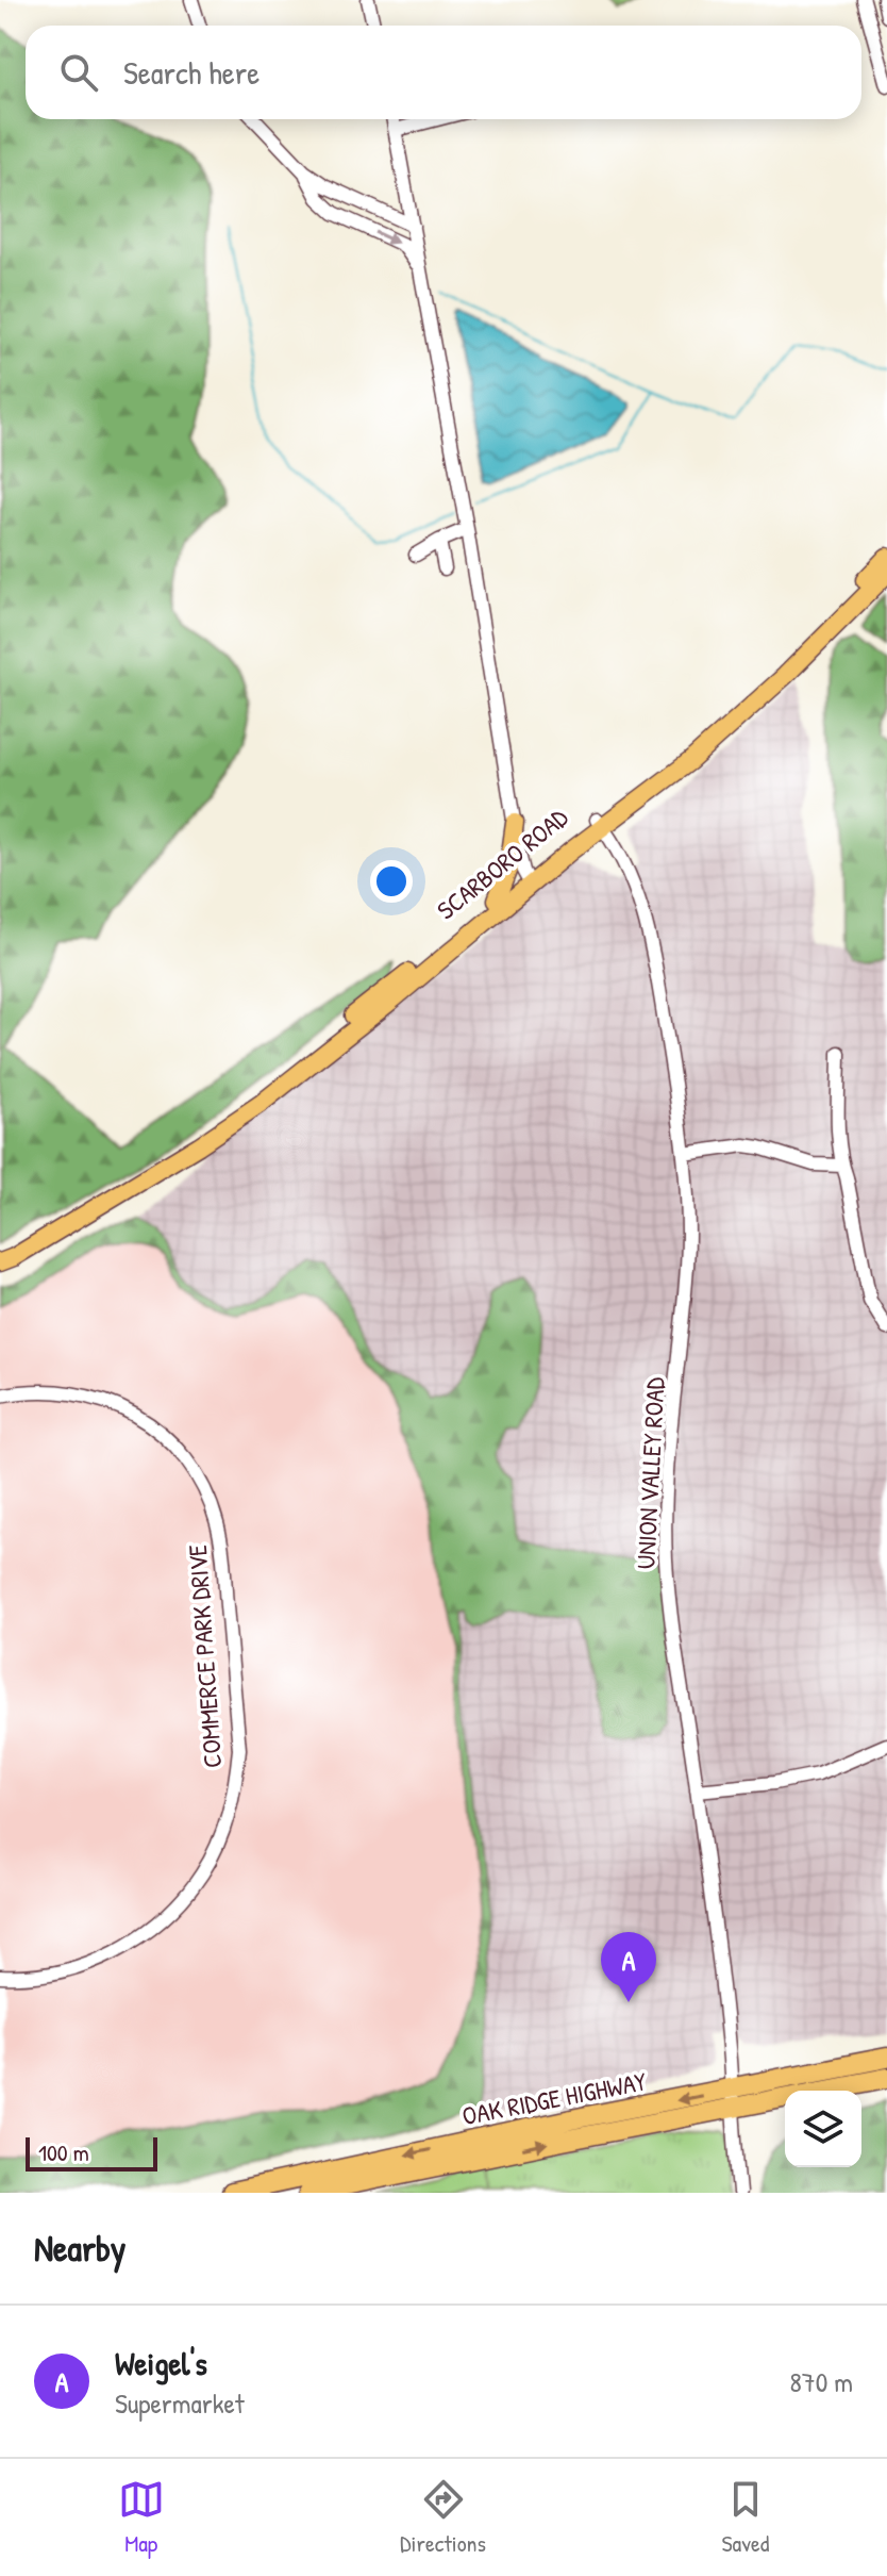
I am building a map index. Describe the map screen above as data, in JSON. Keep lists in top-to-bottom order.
{
  "streets": {
    "highway": ["OAK RIDGE HIGHWAY"],
    "main road": ["SCARBORO ROAD"],
    "street": ["UNION VALLEY ROAD", "COMMERCE PARK DRIVE"]
  },
  "crossings": [
    ["SCARBORO ROAD", "UNION VALLEY ROAD"],
    ["UNION VALLEY ROAD", "OAK RIDGE HIGHWAY"]
  ],
  "scale_bar": "100 m",
  "page": {
    "search": "Search here",
    "pins": "A",
    "scale": "100 m",
    "heading": "Nearby",
    "list": [
      {
        "mark": "A",
        "name": "Weigel's",
        "note": "Supermarket",
        "value": "870 m"
      }
    ],
    "nav": ["Map", "Directions", "Saved"]
  }
}
